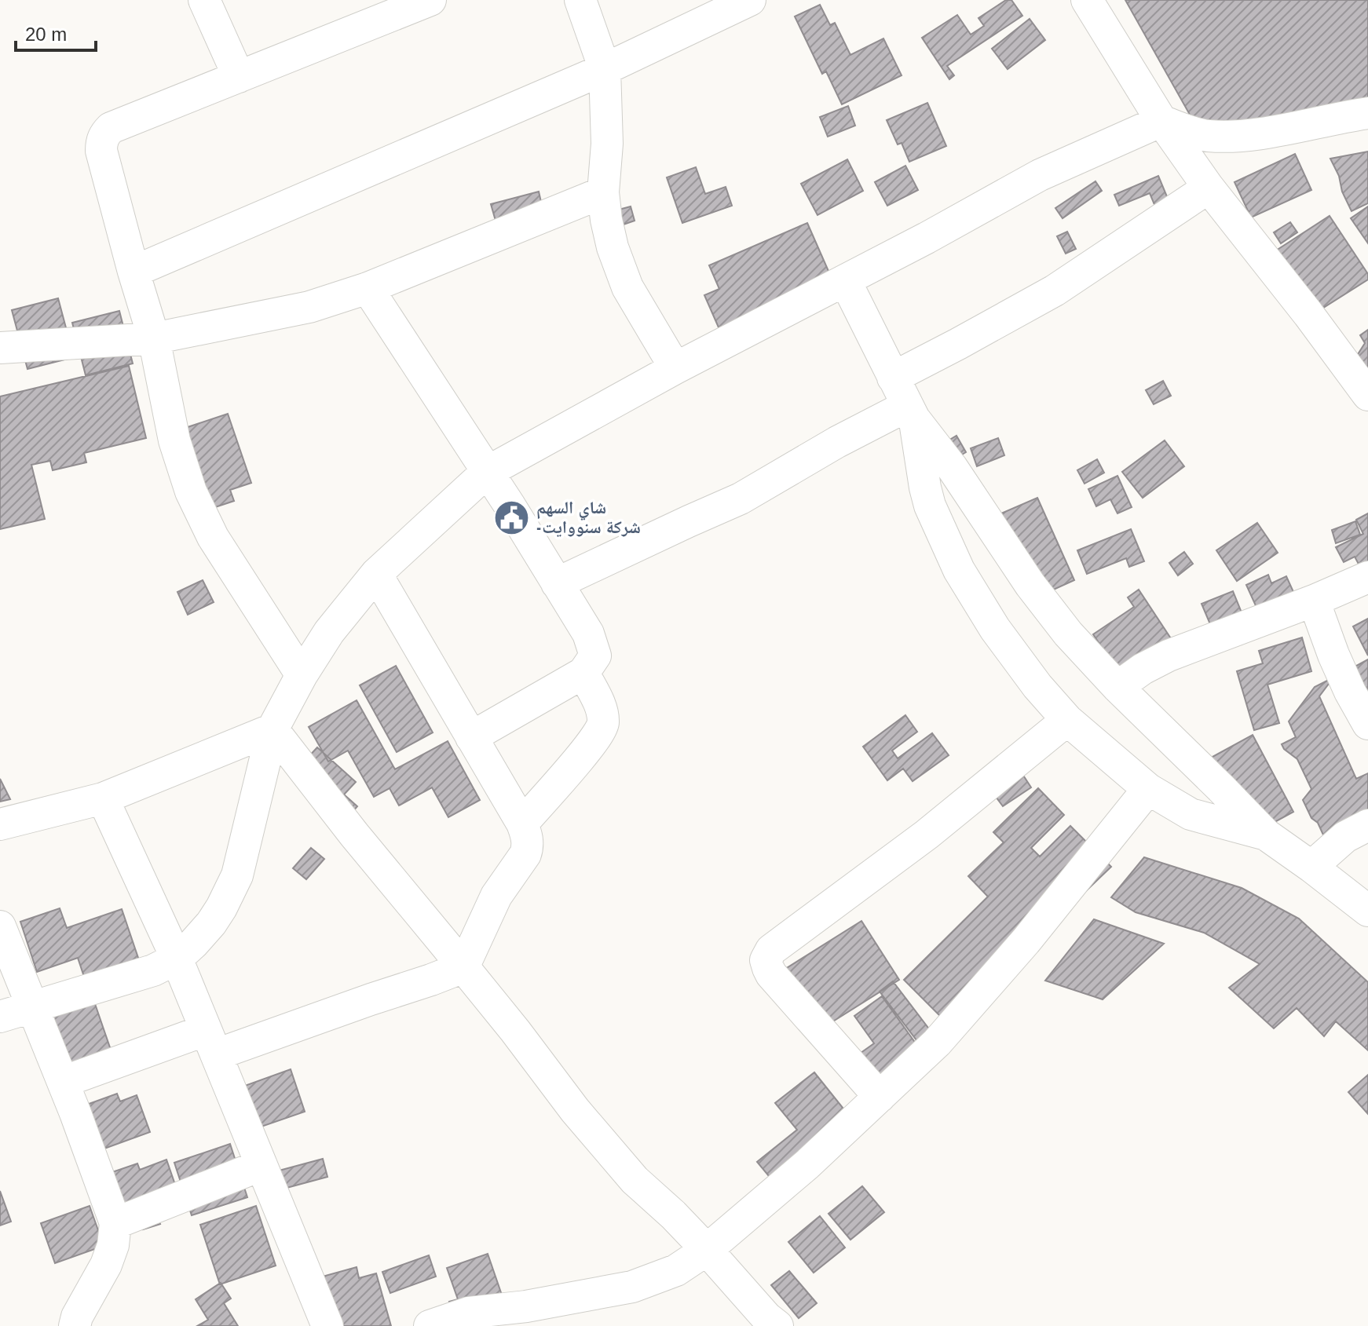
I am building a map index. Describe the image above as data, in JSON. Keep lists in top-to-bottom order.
{
  "places": {
    "public building": ["شاي السهم -شركة سنووايت"]
  },
  "scale_bar": "20 m"
}
